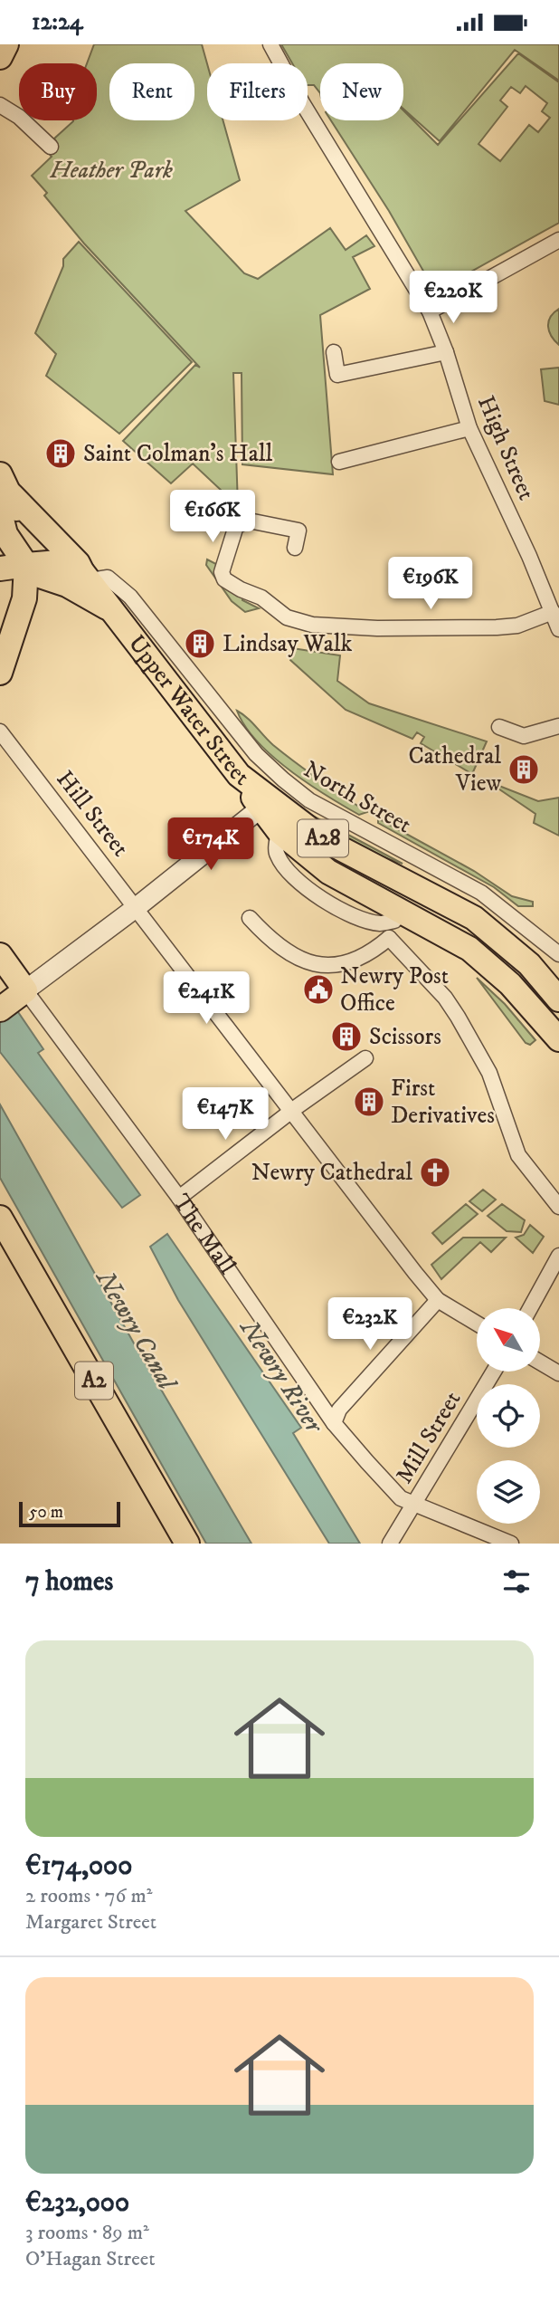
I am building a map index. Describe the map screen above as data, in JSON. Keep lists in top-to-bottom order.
{
  "streets": {
    "main road": [
      "Upper Water Street",
      "A28",
      "The Mall",
      "A2"
    ],
    "street": [
      "High Street",
      "North Street",
      "Hill Street",
      "Mill Street"
    ]
  },
  "crossings": [
    ["Upper Water Street", "North Street"],
    ["Upper Water Street", "A28"],
    ["North Street", "A28"],
    ["The Mall", "Mill Street"]
  ],
  "water": ["Newry Canal", "Newry River"],
  "parks": ["Heather Park"],
  "places": {
    "building": [
      "Saint Colman's Hall",
      "Lindsay Walk",
      "Cathedral View",
      "Scissors",
      "First Derivatives"
    ],
    "public building": ["Newry Post Office"],
    "church": ["Newry Cathedral"]
  },
  "scale_bar": "50 m",
  "north": "top left",
  "page": {
    "status": "12:24",
    "chip": [
      "Buy",
      "Rent",
      "Filters",
      "New"
    ],
    "price": [
      "€220K",
      "€166K",
      "€196K",
      "€174K",
      "€241K",
      "€147K",
      "€232K"
    ],
    "scale": "50 m",
    "heading": "7 homes",
    "list": [
      {
        "name": "€174,000",
        "note": "2 rooms · 76 m² · Margaret Street"
      },
      {
        "name": "€232,000",
        "note": "3 rooms · 89 m² · O'Hagan Street"
      }
    ]
  }
}
